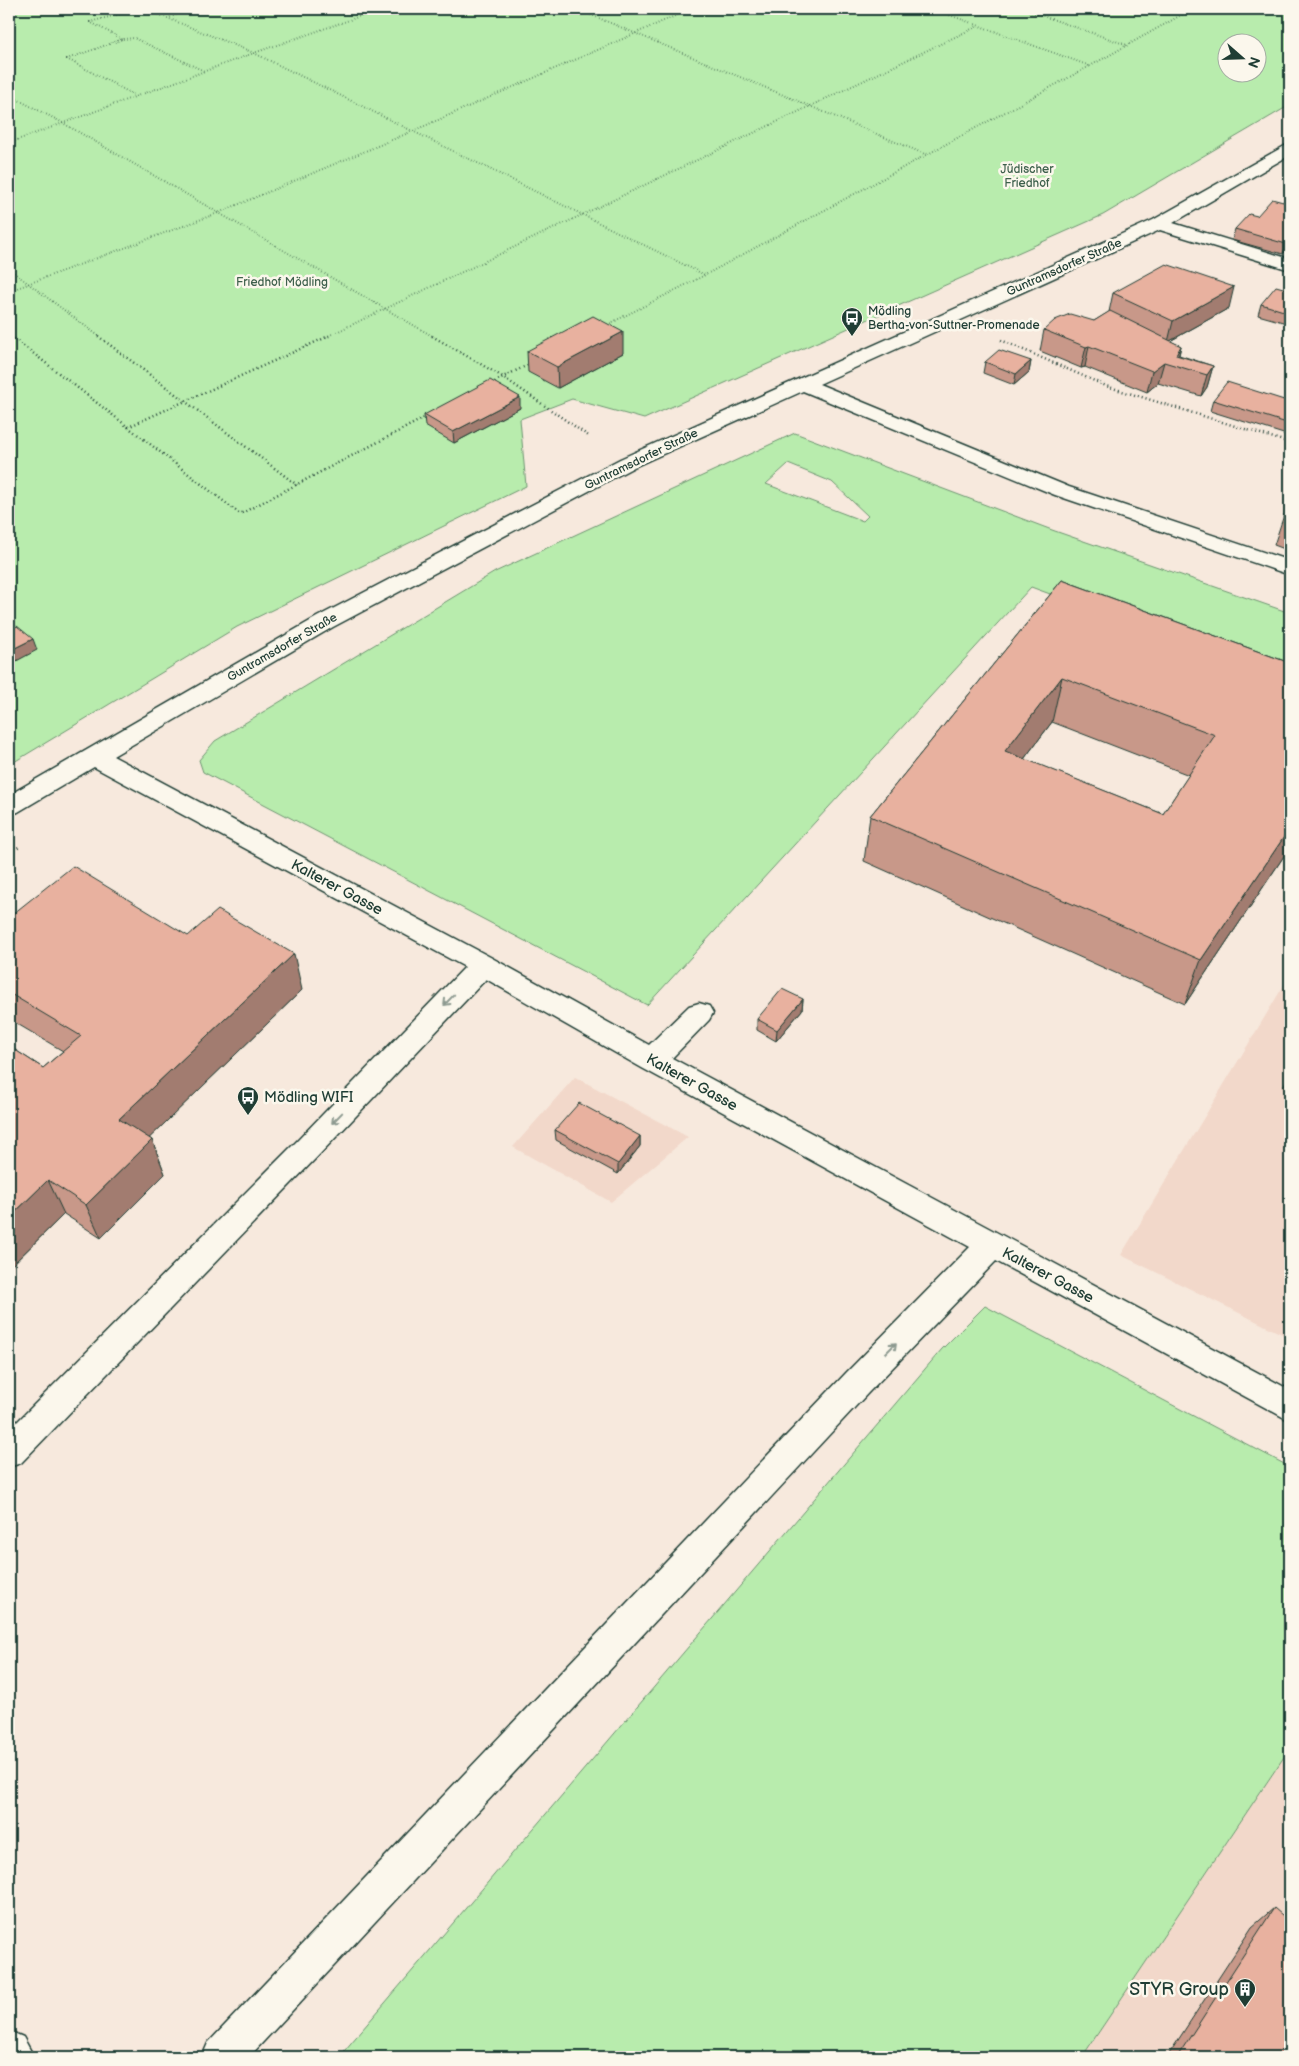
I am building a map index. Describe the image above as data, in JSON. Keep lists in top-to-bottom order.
{
  "streets": {
    "street": ["Guntramsdorfer Straße", "Kalterer Gasse"]
  },
  "crossings": [
    ["Guntramsdorfer Straße", "Kalterer Gasse"]
  ],
  "parks": ["Jüdischer Friedhof", "Friedhof Mödling"],
  "places": {
    "bus stop": ["Mödling Bertha-von-Suttner-Promenade", "Mödling WIFI"],
    "building": ["STYR Group"]
  },
  "north": "right"
}
